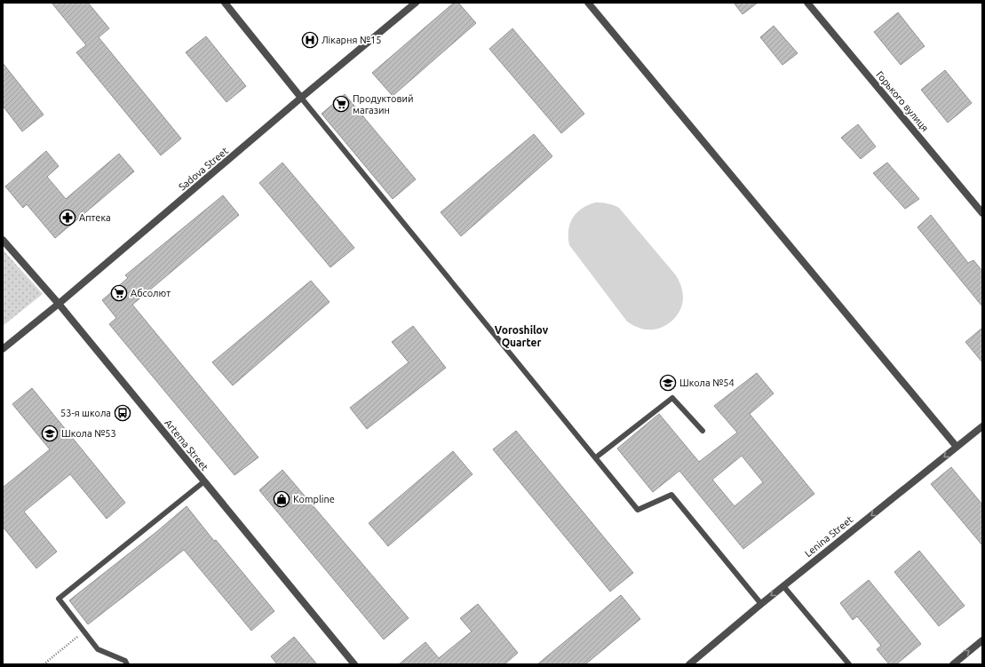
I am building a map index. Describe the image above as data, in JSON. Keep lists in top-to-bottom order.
{
  "streets": {
    "street": [
      "Горького вулиця",
      "Sadova Street",
      "Artema Street",
      "Lenina Street"
    ]
  },
  "crossings": [
    ["Sadova Street", "Artema Street"]
  ],
  "one_way": ["Lenina Street"],
  "districts": ["Voroshilov Quarter"],
  "places": {
    "hospital": ["Лікарня №15"],
    "supermarket": ["Продуктовий магазин", "Абсолют"],
    "pharmacy": ["Аптека"],
    "school or university": ["Школа №54", "Школа №53"],
    "bus stop": ["53-я школа"],
    "shop": ["Kompline"]
  }
}
